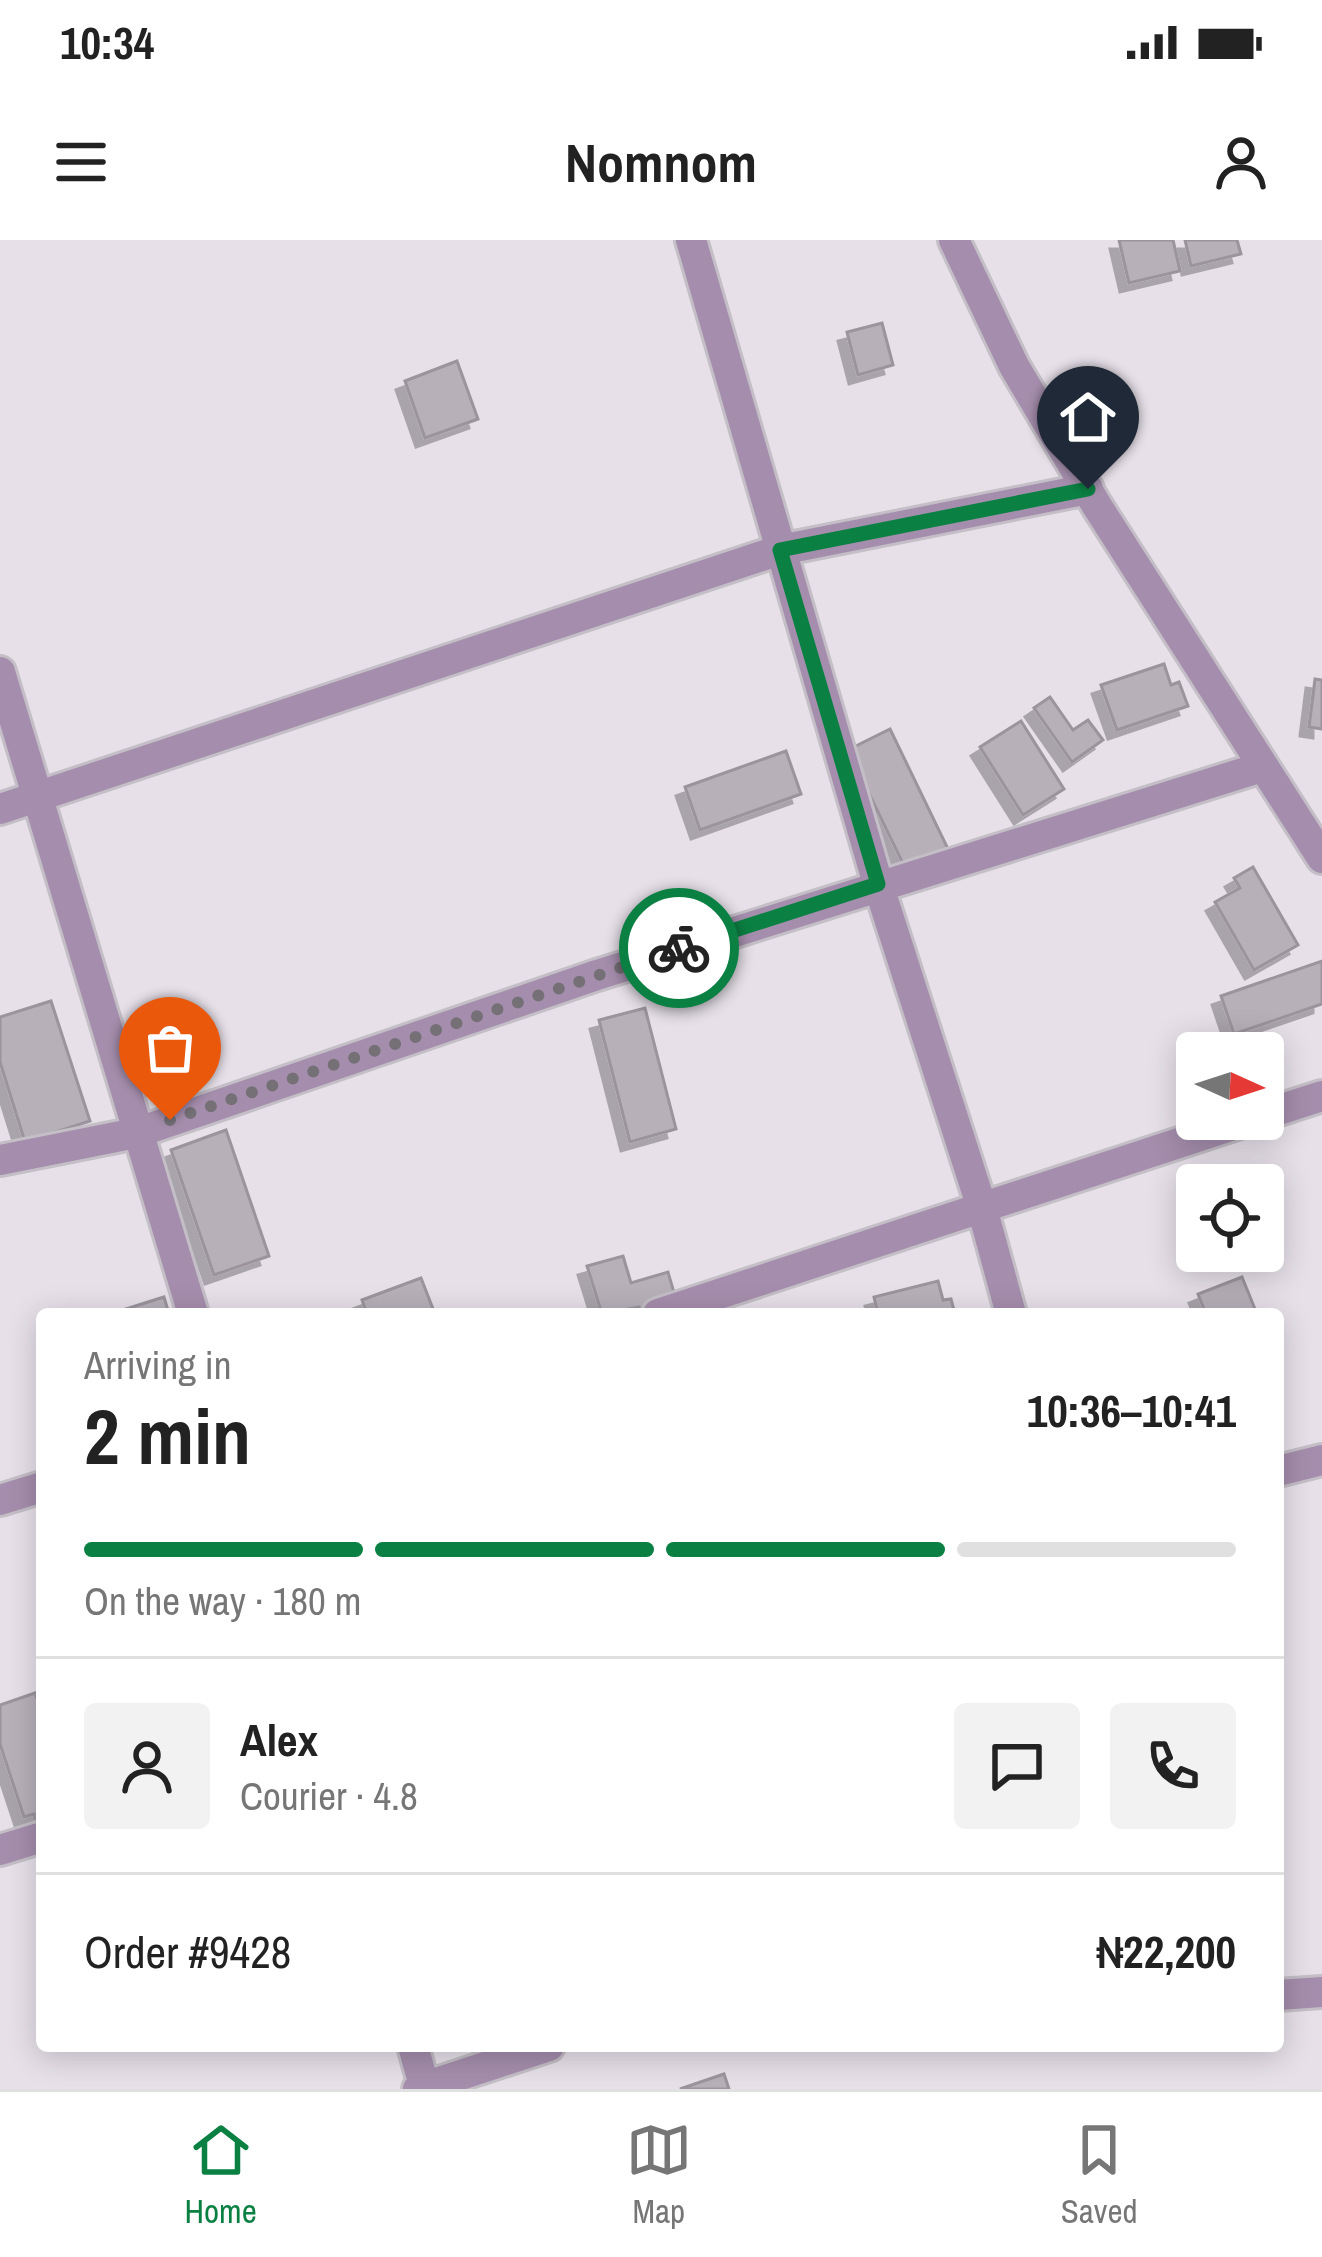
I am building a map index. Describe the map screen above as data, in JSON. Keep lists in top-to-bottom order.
{
  "north": "right",
  "page": {
    "status": "10:34",
    "header": "Nomnom",
    "heading": ["2 min", "Arriving in", "10:36–10:41"],
    "panel": [
      "Alex",
      "Courier · 4.8",
      "Order #9428",
      "₦22,200"
    ],
    "bar": "On the way · 180 m",
    "tabs": ["Home", "Map", "Saved"]
  }
}
